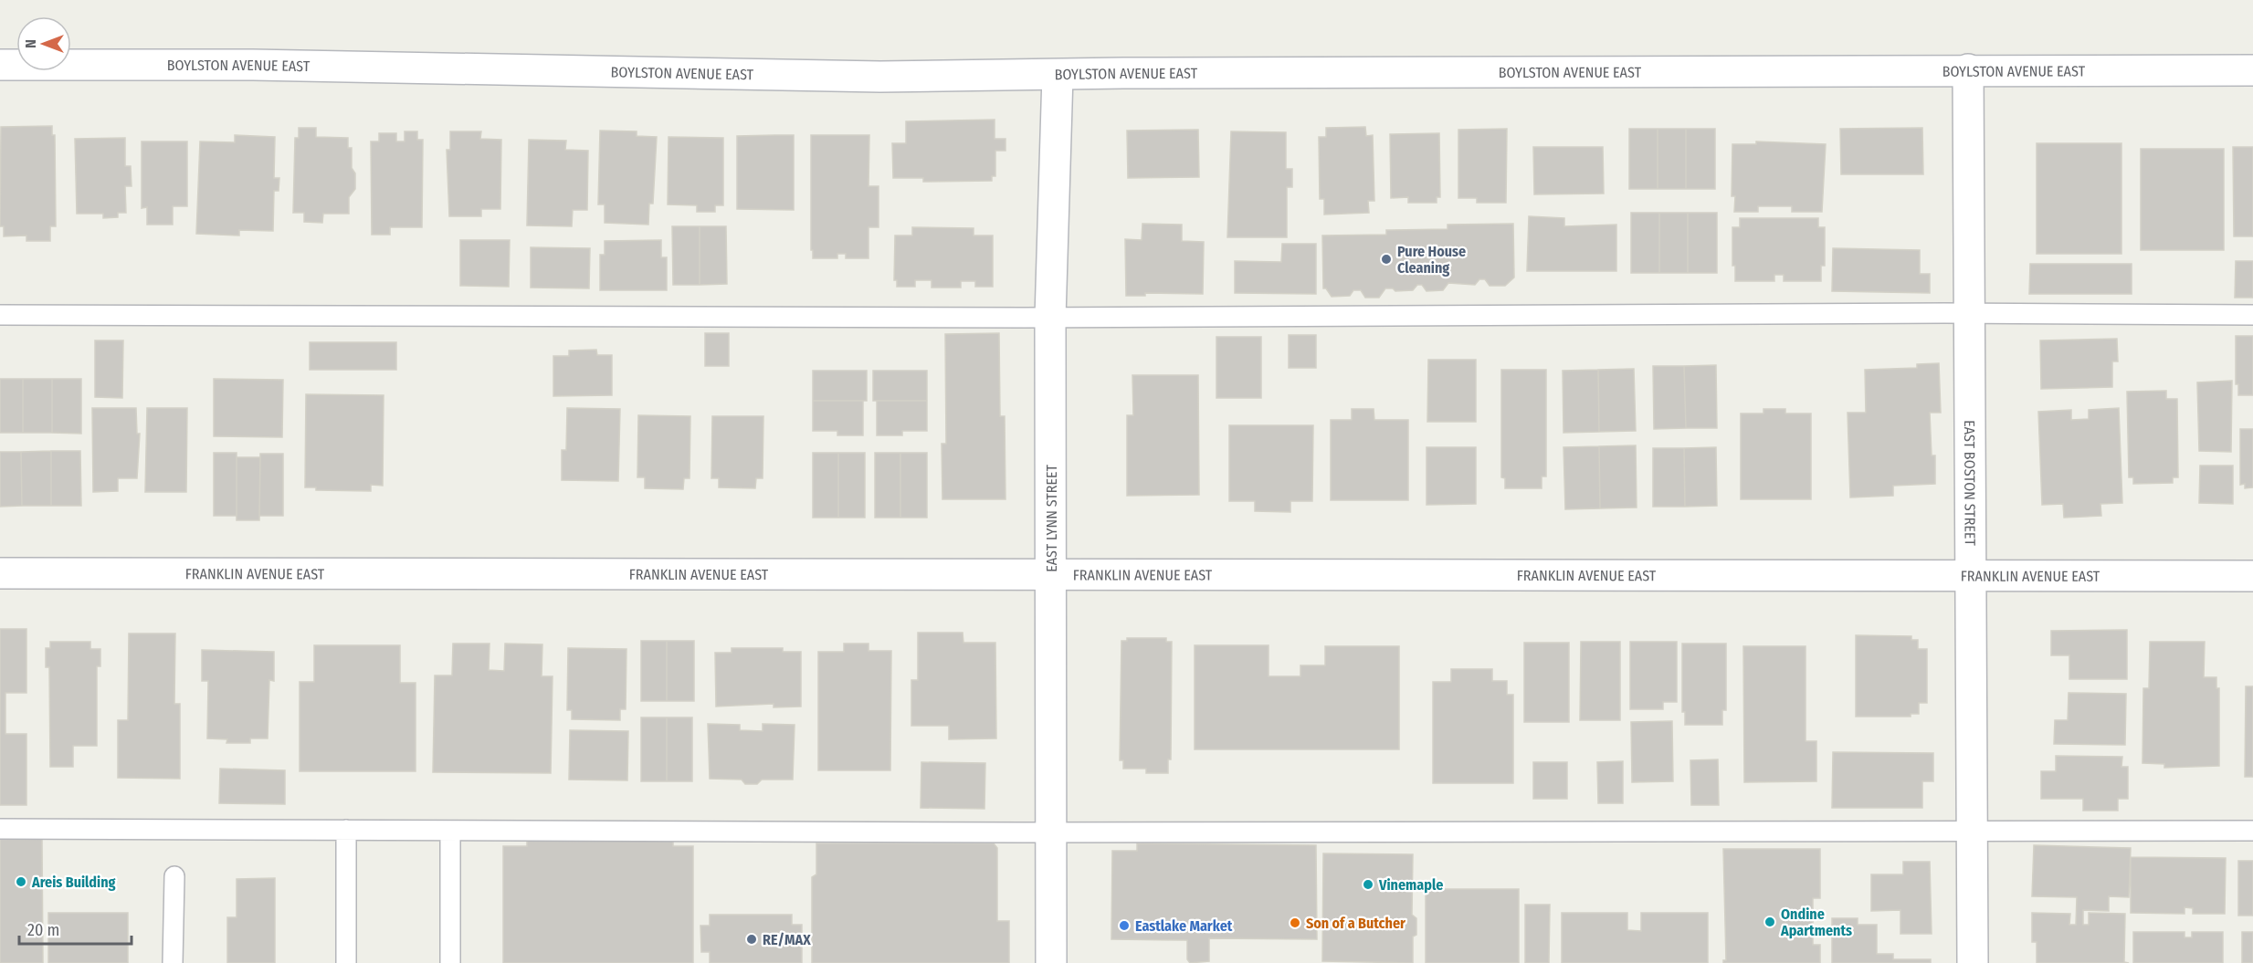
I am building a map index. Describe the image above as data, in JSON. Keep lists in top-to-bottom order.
{
  "streets": {
    "street": [
      "BOYLSTON AVENUE EAST",
      "EAST BOSTON STREET",
      "EAST LYNN STREET",
      "FRANKLIN AVENUE EAST"
    ]
  },
  "crossings": [
    ["BOYLSTON AVENUE EAST", "EAST BOSTON STREET"],
    ["BOYLSTON AVENUE EAST", "EAST LYNN STREET"],
    ["EAST BOSTON STREET", "FRANKLIN AVENUE EAST"],
    ["EAST LYNN STREET", "FRANKLIN AVENUE EAST"]
  ],
  "places": [
    "Pure House Cleaning",
    "Areis Building",
    "Vinemaple",
    "Ondine Apartments",
    "Son of a Butcher",
    "Eastlake Market",
    "RE/MAX"
  ],
  "scale_bar": "20 m",
  "north": "left"
}
